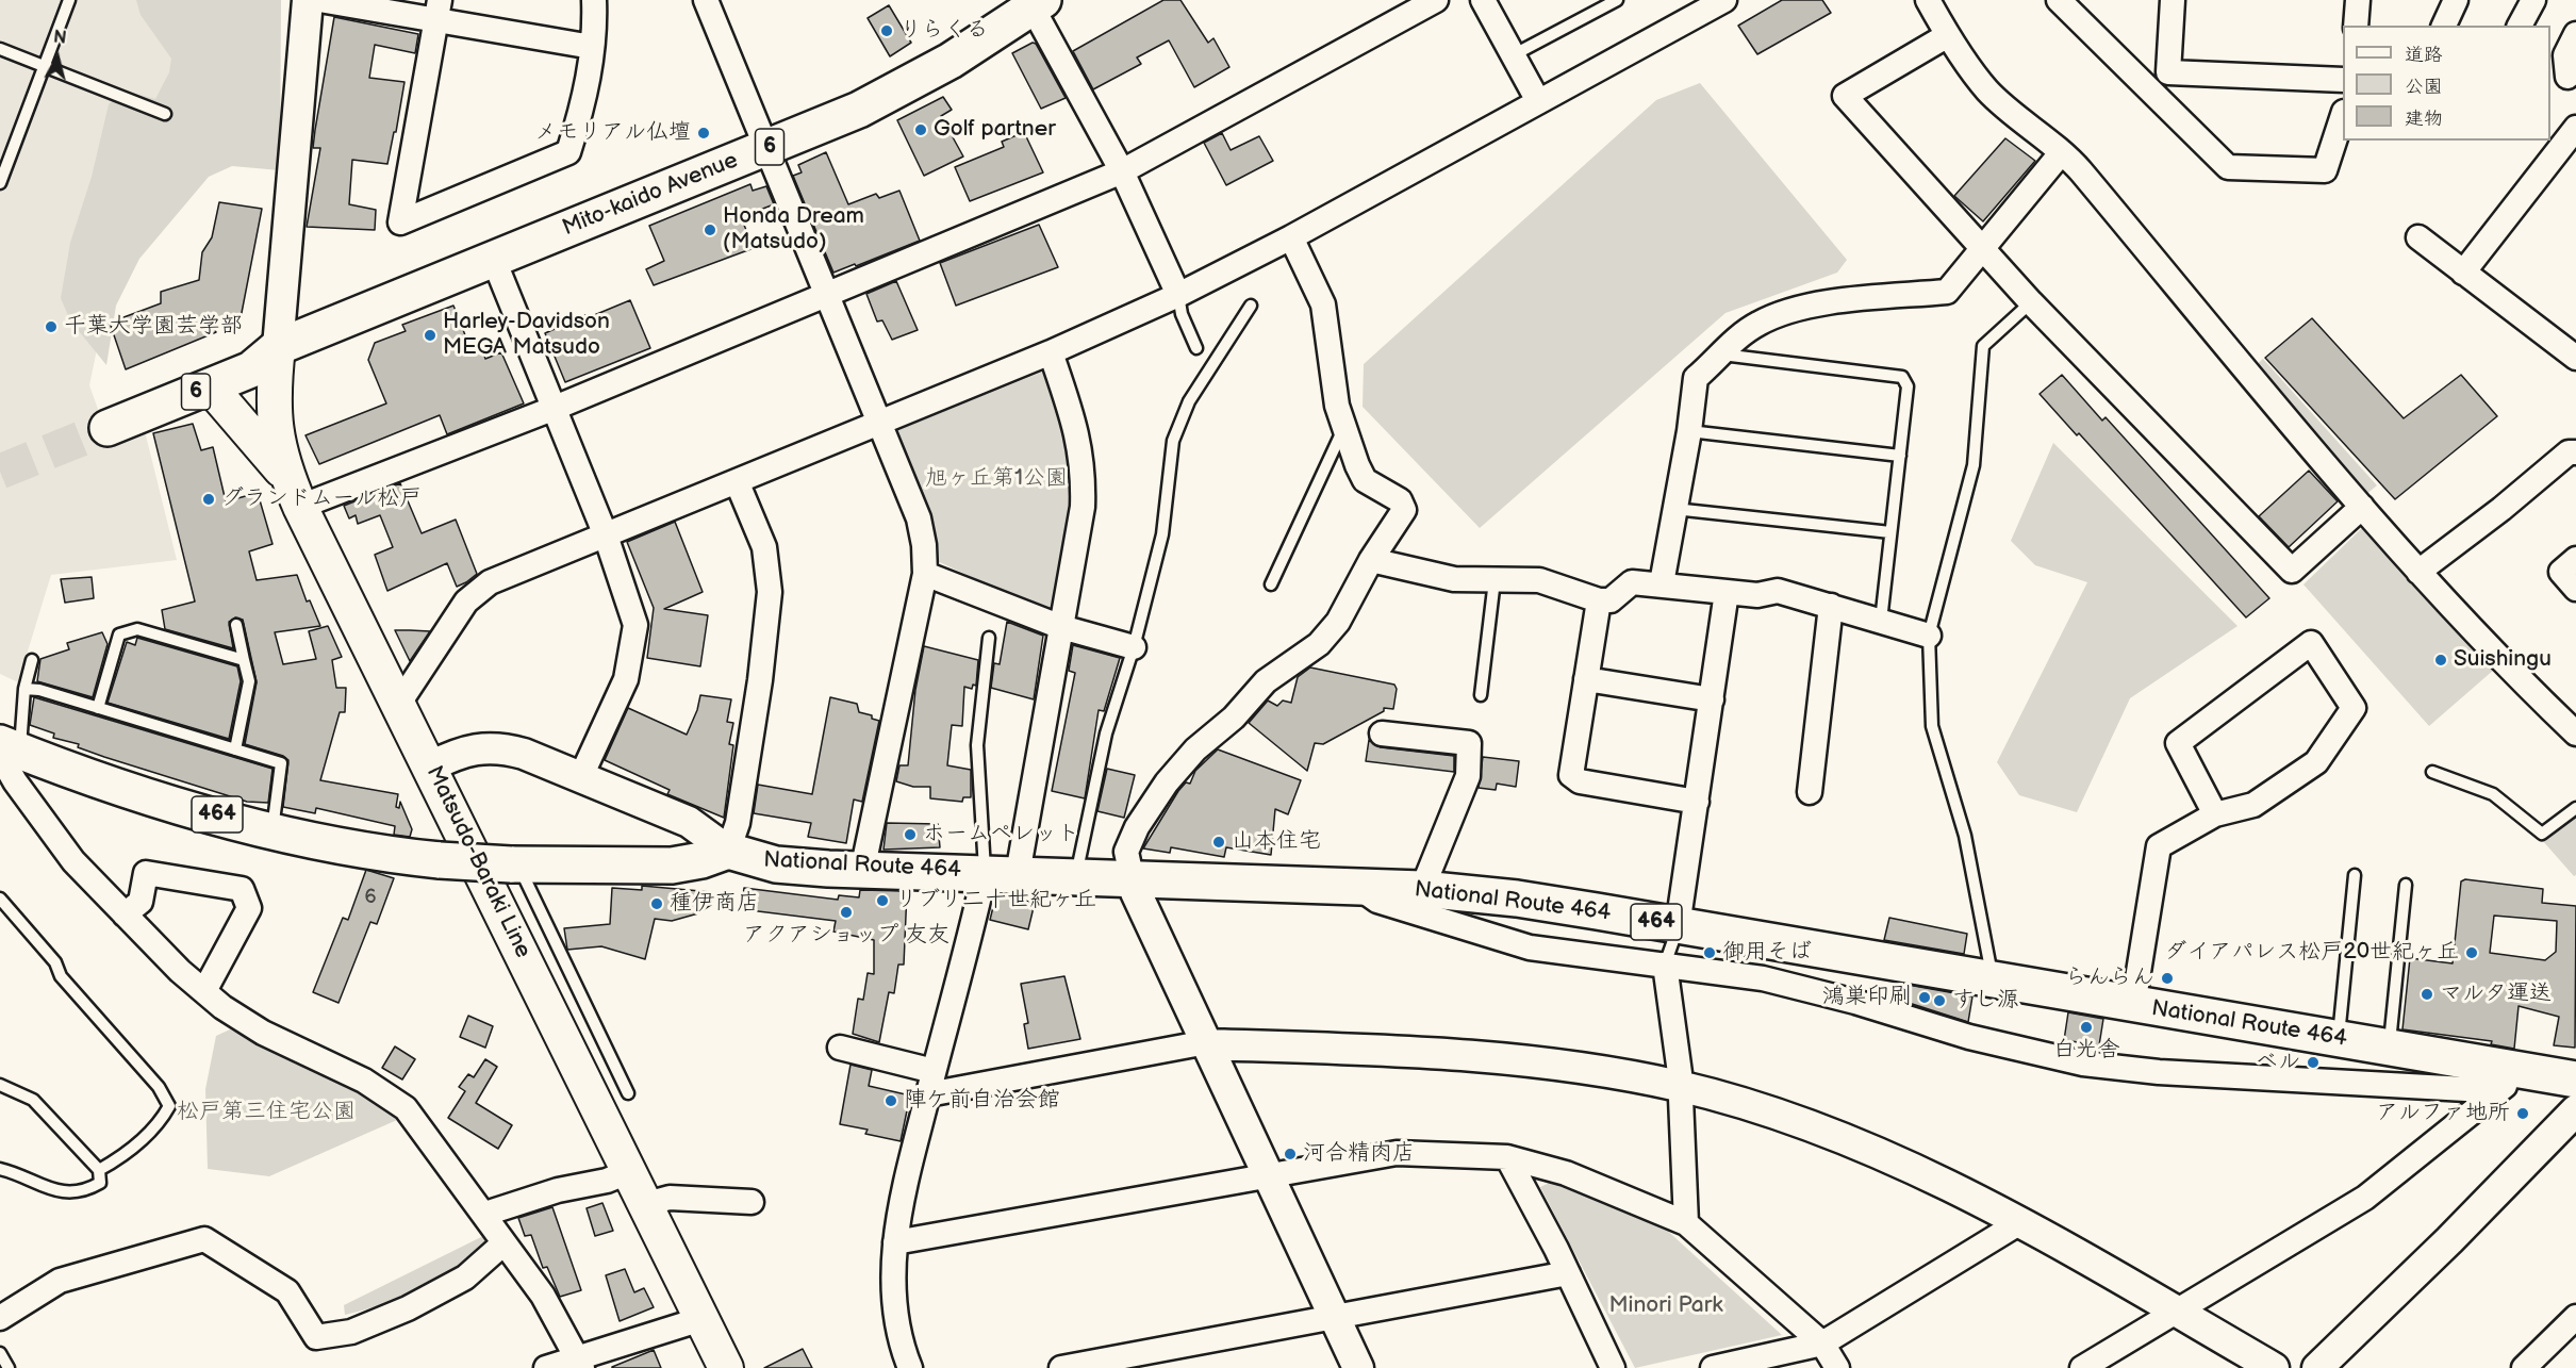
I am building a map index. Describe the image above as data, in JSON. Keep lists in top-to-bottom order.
{
  "streets": {
    "highway": [
      "6",
      "Mito-kaido Avenue",
      "464",
      "National Route 464"
    ],
    "main road": ["Matsudo-Baraki Line"]
  },
  "crossings": [
    ["Mito-kaido Avenue", "Matsudo-Baraki Line"],
    ["464", "National Route 464"]
  ],
  "parks": ["旭ヶ丘第1公園", "松戸第三住宅公園", "Minori Park"],
  "places": [
    "りらくる",
    "Golf partner",
    "メモリアル仏壇",
    "Honda Dream (Matsudo)",
    "千葉大学園芸学部",
    "Harley-Davidson MEGA Matsudo",
    "グランドムール松戸",
    "Suishingu",
    "ホームペレット",
    "山本住宅",
    "リブリ二十世紀ヶ丘",
    "種伊商店",
    "アクアショップ 友友",
    "御用そば",
    "ダイアパレス松戸20世紀ヶ丘",
    "らんらん",
    "マルタ運送",
    "鴻巣印刷",
    "すし源",
    "白光舎",
    "ベル",
    "陣ケ前自治会館",
    "アルファ地所",
    "河合精肉店"
  ],
  "house_numbers": ["6"],
  "legend": ["道路", "公園", "建物"],
  "north": "top"
}
